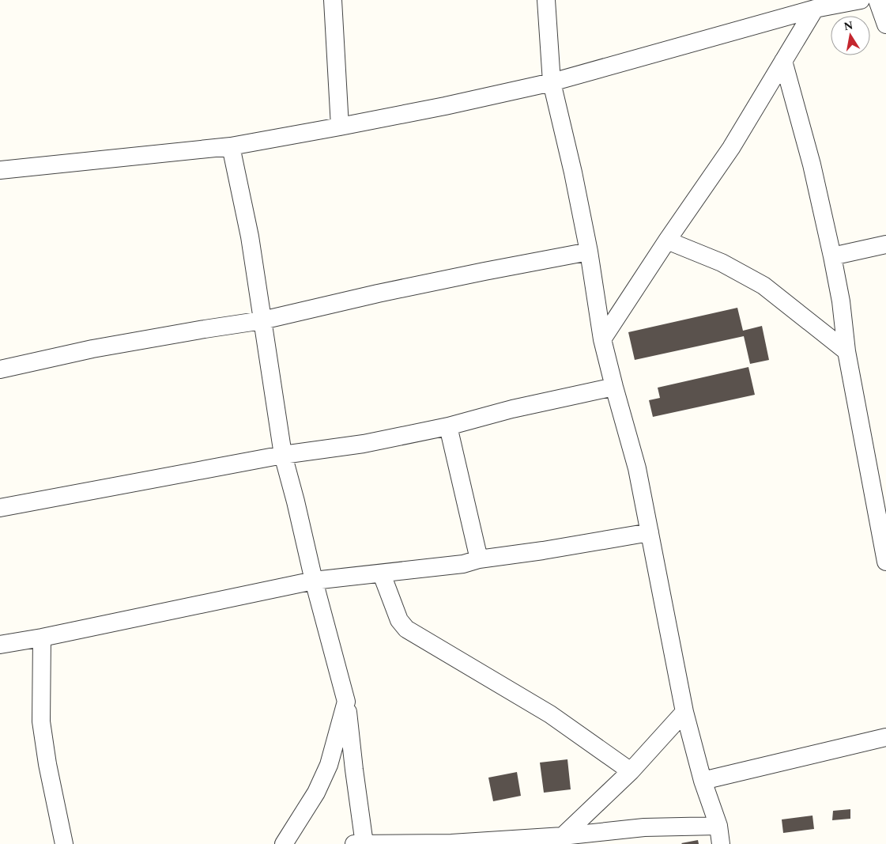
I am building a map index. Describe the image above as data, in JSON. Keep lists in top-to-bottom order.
{
  "north": "top"
}
